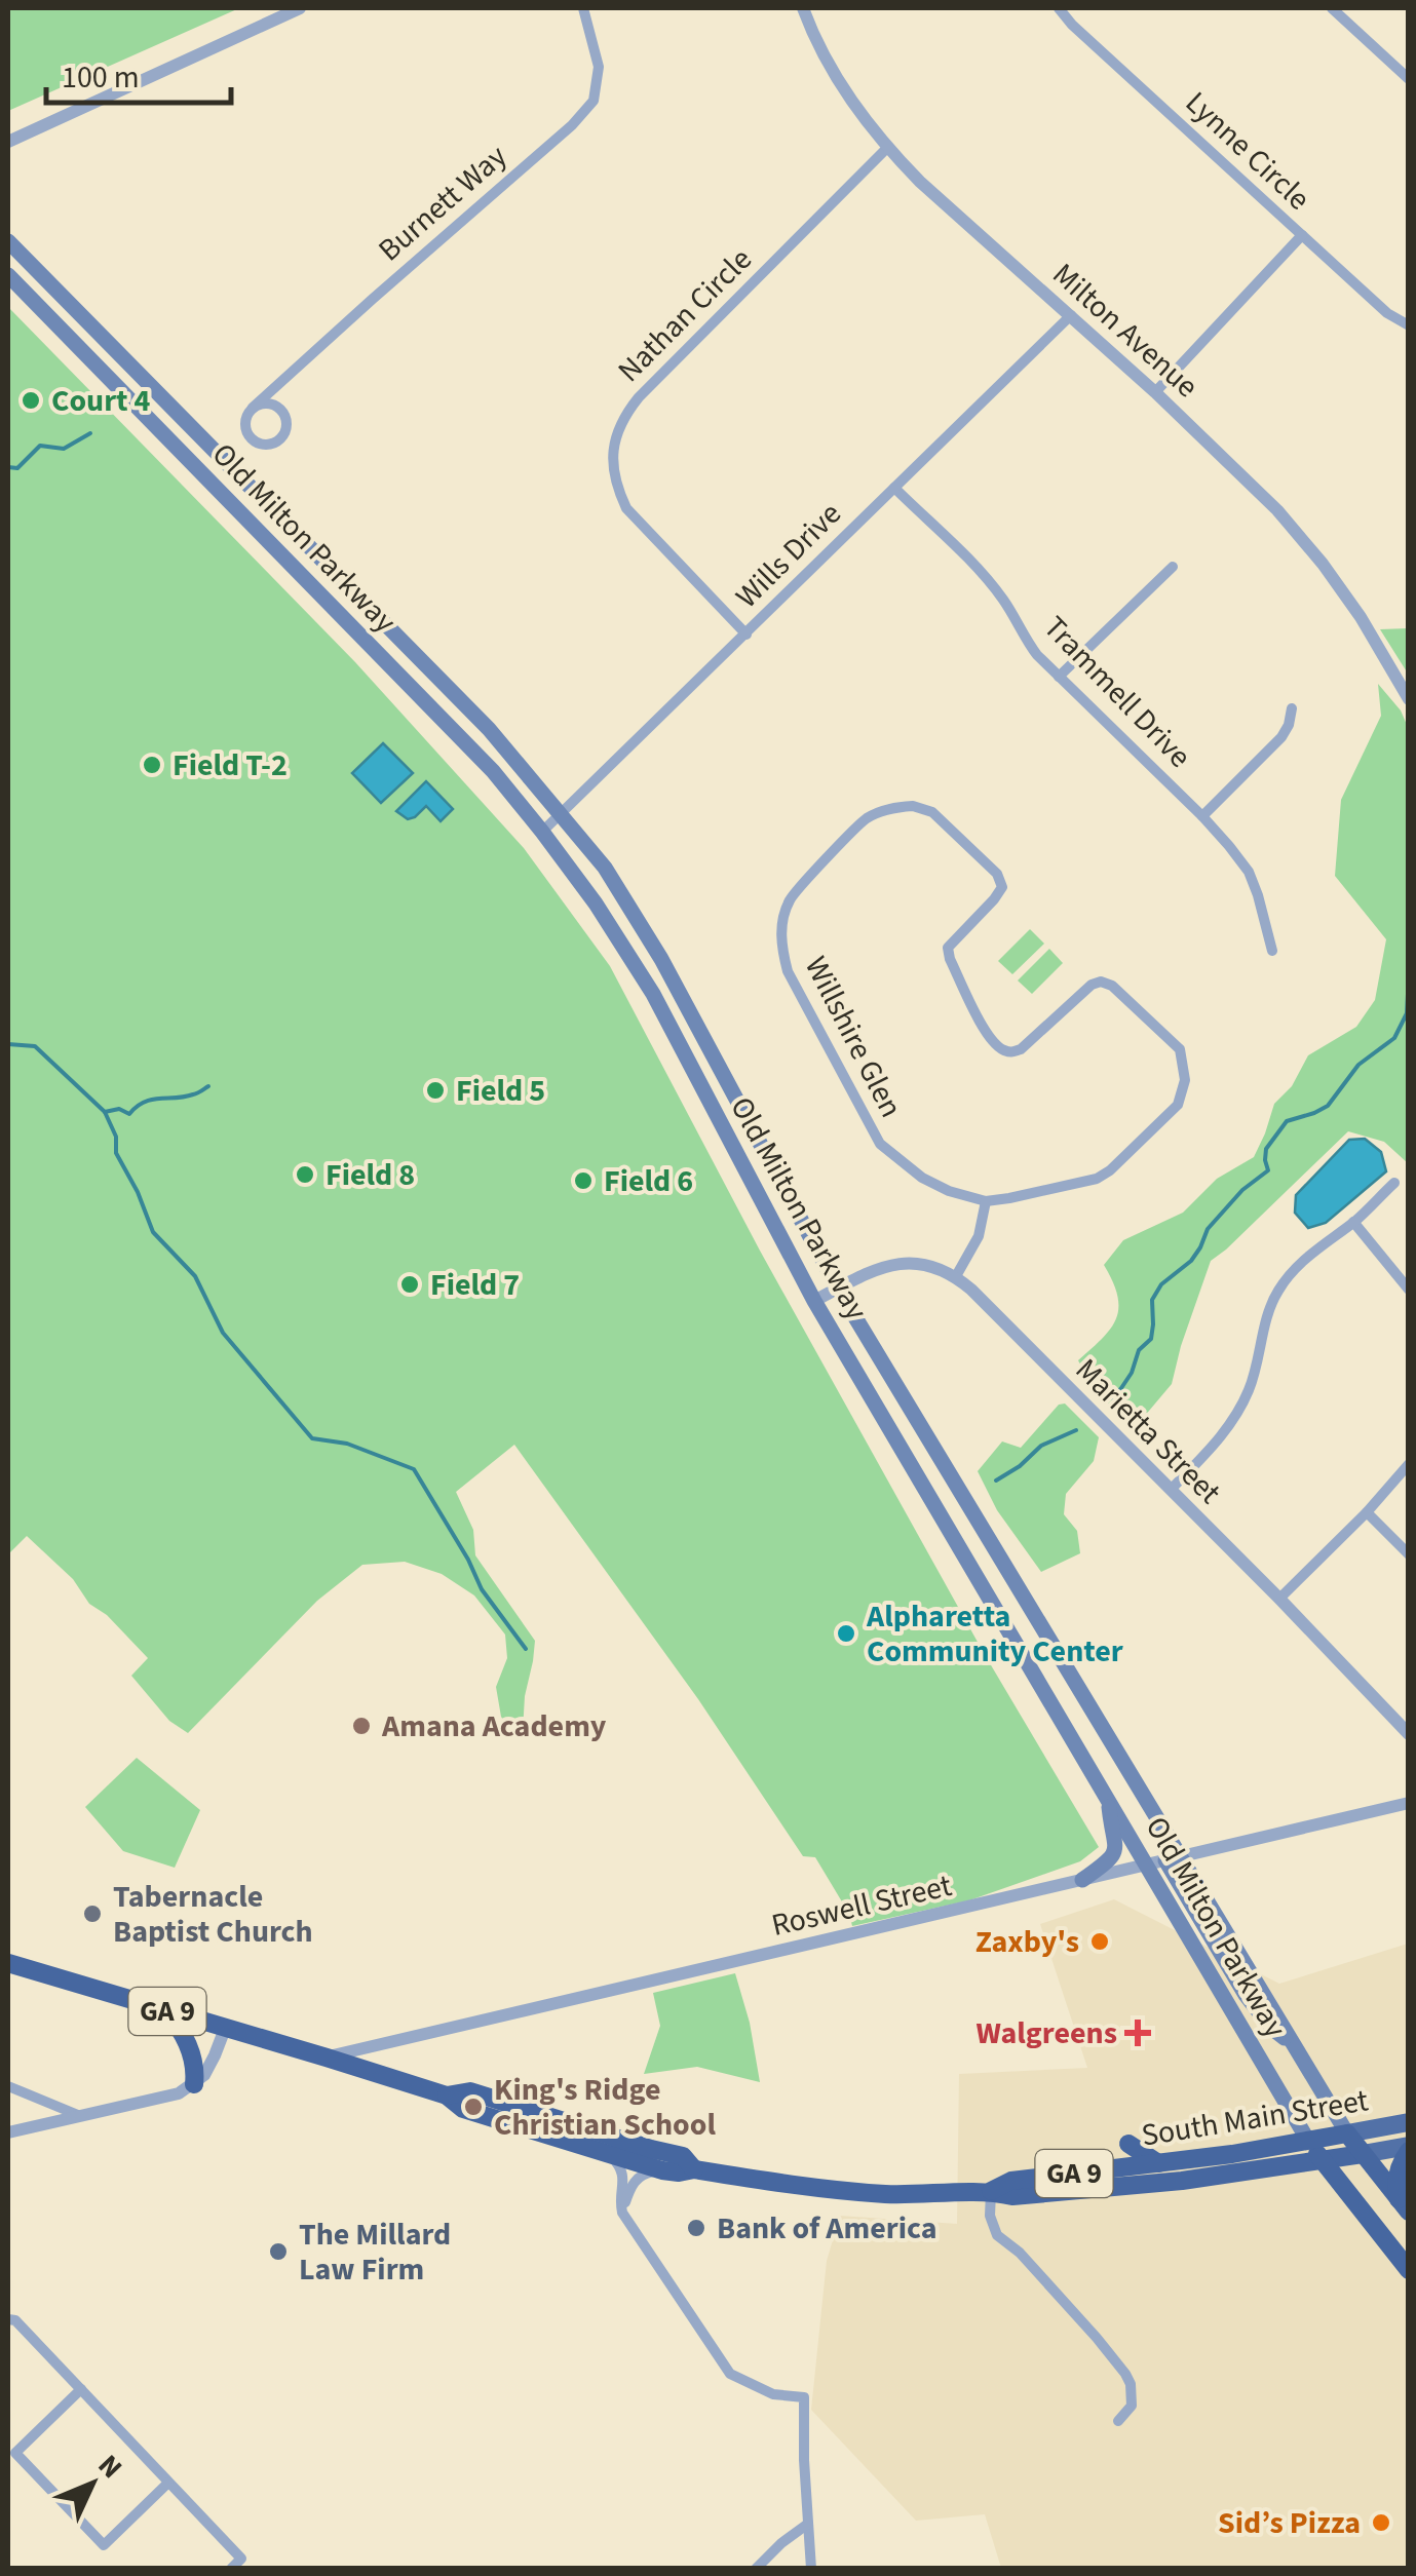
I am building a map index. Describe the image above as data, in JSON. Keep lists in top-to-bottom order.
{
  "streets": {
    "highway": ["Old Milton Parkway", "GA 9", "South Main Street"],
    "street": [
      "Lynne Circle",
      "Burnett Way",
      "Nathan Circle",
      "Milton Avenue",
      "Wills Drive",
      "Trammell Drive",
      "Willshire Glen",
      "Marietta Street",
      "Roswell Street"
    ]
  },
  "crossings": [
    ["Nathan Circle", "Milton Avenue"],
    ["Nathan Circle", "Wills Drive"],
    ["Milton Avenue", "Wills Drive"],
    ["Old Milton Parkway", "Wills Drive"],
    ["Old Milton Parkway", "Marietta Street"],
    ["Old Milton Parkway", "Roswell Street"],
    ["Old Milton Parkway", "South Main Street"],
    ["Wills Drive", "Trammell Drive"],
    ["Roswell Street", "South Main Street"]
  ],
  "places": {
    "other": [
      "Court 4",
      "Field T-2",
      "Field 5",
      "Field 8",
      "Field 6",
      "Field 7",
      "Alpharetta Community Center",
      "Amana Academy",
      "Tabernacle Baptist Church",
      "Zaxby's",
      "King's Ridge Christian School",
      "Bank of America",
      "The Millard Law Firm",
      "Sid’s Pizza"
    ],
    "health": ["Walgreens"]
  },
  "scale_bar": "100 m",
  "north": "top right"
}
